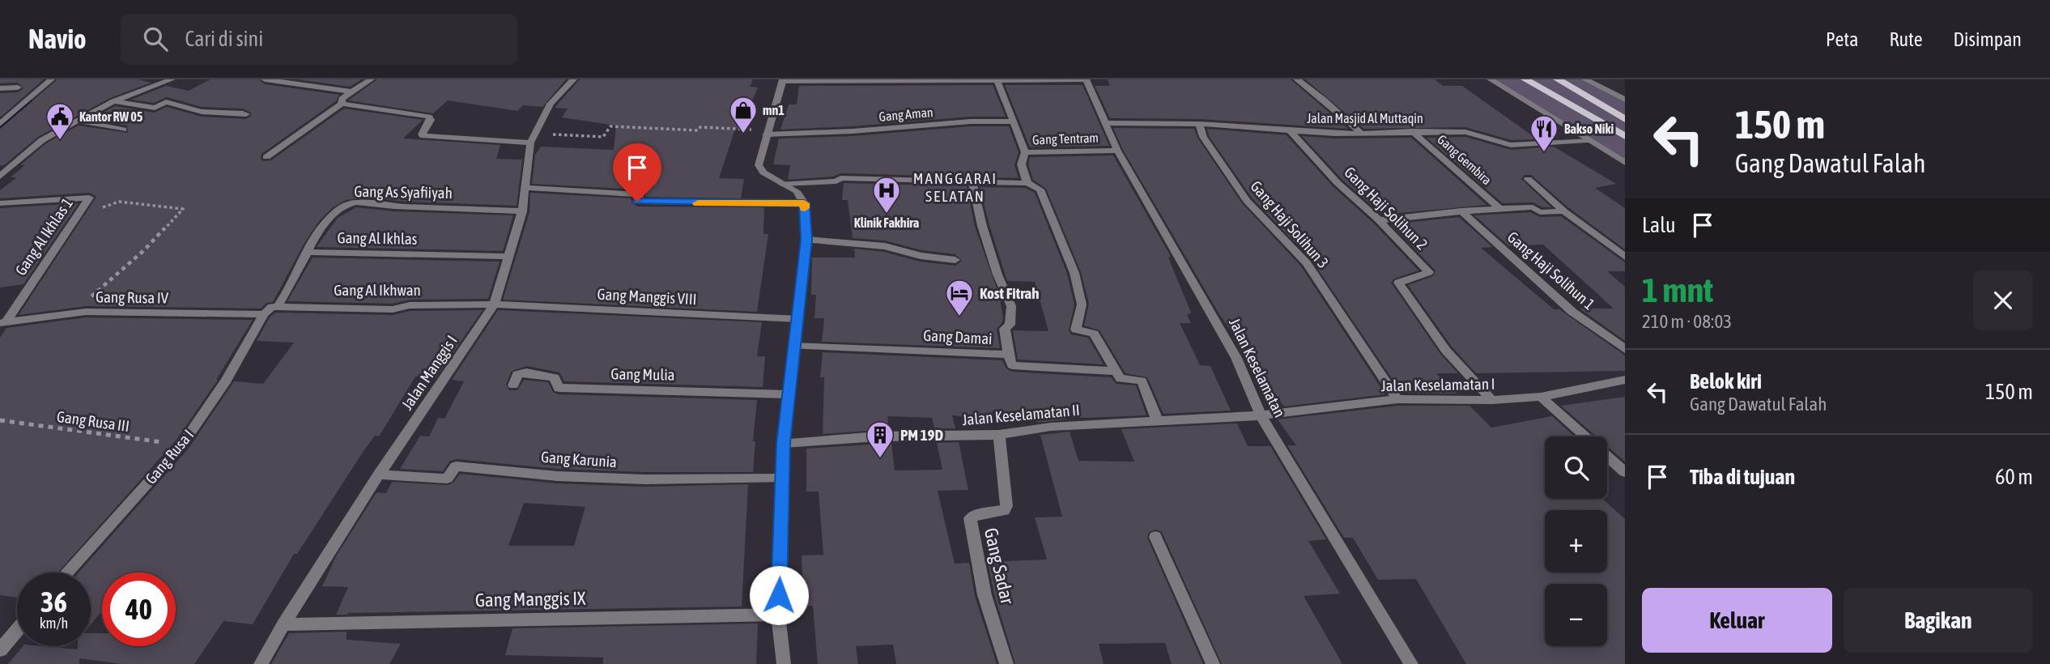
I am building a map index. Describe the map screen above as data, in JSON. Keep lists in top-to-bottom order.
{
  "streets": {
    "street": [
      "Gang Aman",
      "Jalan Masjid Al Muttaqin",
      "Gang Tentram",
      "Gang Gembira",
      "Gang As Syafiiyah",
      "Gang Haji Solihun 2",
      "Gang Haji Solihun 3",
      "Gang Al Ikhlas 1",
      "Gang Al Ikhlas",
      "Gang Haji Solihun 1",
      "Gang Al Ikhwan",
      "Gang Manggis VIII",
      "Gang Rusa IV",
      "Gang Damai",
      "Jalan Keselamatan",
      "Jalan Manggis I",
      "Gang Mulia",
      "Jalan Keselamatan I",
      "Jalan Keselamatan II",
      "Gang Rusa I",
      "Gang Karunia",
      "Gang Sadar",
      "Gang Manggis IX"
    ],
    "path": ["Gang Rusa III"]
  },
  "crossings": [
    ["Jalan Masjid Al Muttaqin", "Gang Gembira"],
    ["Jalan Masjid Al Muttaqin", "Gang Haji Solihun 2"],
    ["Jalan Masjid Al Muttaqin", "Gang Haji Solihun 3"],
    ["Jalan Masjid Al Muttaqin", "Jalan Keselamatan"],
    ["Gang Tentram", "Jalan Keselamatan"],
    ["Gang As Syafiiyah", "Gang Al Ikhlas"],
    ["Gang As Syafiiyah", "Jalan Manggis I"],
    ["Gang Haji Solihun 2", "Jalan Keselamatan I"],
    ["Gang Haji Solihun 3", "Jalan Keselamatan I"],
    ["Gang Al Ikhlas 1", "Gang Rusa IV"],
    ["Gang Al Ikhlas", "Jalan Manggis I"],
    ["Gang Al Ikhwan", "Gang Manggis VIII"],
    ["Gang Al Ikhwan", "Jalan Manggis I"],
    ["Gang Manggis VIII", "Jalan Manggis I"],
    ["Gang Rusa IV", "Gang Rusa I"],
    ["Jalan Keselamatan", "Jalan Keselamatan I"],
    ["Jalan Keselamatan", "Jalan Keselamatan II"],
    ["Jalan Manggis I", "Gang Karunia"],
    ["Jalan Manggis I", "Gang Manggis IX"],
    ["Jalan Keselamatan I", "Jalan Keselamatan II"],
    ["Jalan Keselamatan II", "Gang Sadar"],
    ["Gang Rusa III", "Gang Rusa I"]
  ],
  "districts": ["MANGGARAI SELATAN"],
  "places": {
    "shop": ["mn1"],
    "public building": ["Kantor RW 05"],
    "restaurant": ["Bakso Niki"],
    "hospital": ["Klinik Fakhira"],
    "hotel": ["Kost Fitrah"],
    "building": ["PM 19D"]
  },
  "page": {
    "header": "Navio",
    "search": "Cari di sini",
    "nav": ["Peta", "Rute", "Disimpan"],
    "turn": ["150 m", "Gang Dawatul Falah"],
    "then": "Lalu",
    "heading": ["1 mnt", "210 m · 08:03"],
    "list": [
      {
        "name": "Belok kiri",
        "note": "Gang Dawatul Falah",
        "value": "150 m"
      },
      {
        "name": "Tiba di tujuan",
        "value": "60 m"
      }
    ],
    "map_buttons": ["+", "−"],
    "speed": "36 km/h",
    "limit": "40",
    "buttons": ["Keluar", "Bagikan"]
  }
}
